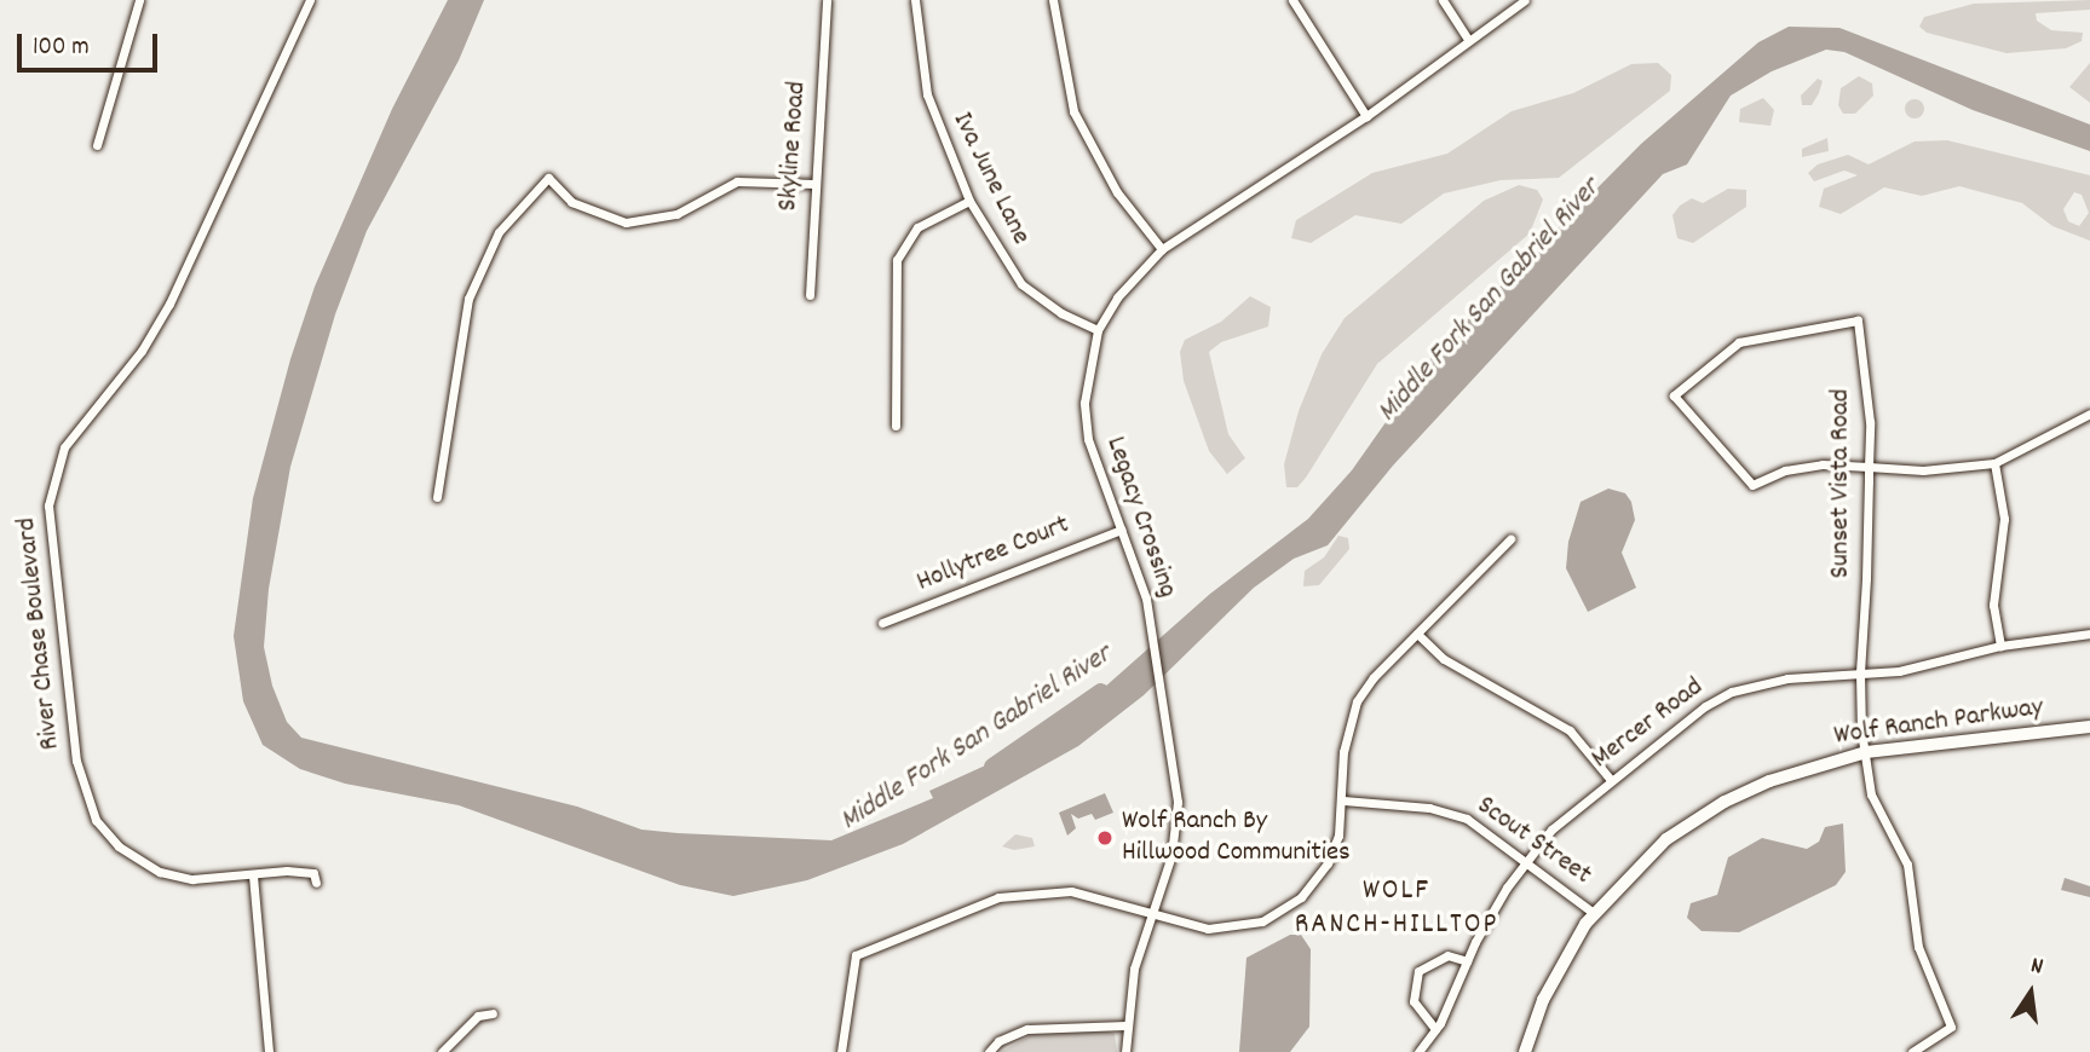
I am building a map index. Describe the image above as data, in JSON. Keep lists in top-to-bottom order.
{
  "streets": {
    "street": [
      "Skyline Road",
      "Iva June Lane",
      "Sunset Vista Road",
      "Legacy Crossing",
      "Hollytree Court",
      "River Chase Boulevard",
      "Wolf Ranch Parkway",
      "Mercer Road",
      "Scout Street"
    ]
  },
  "crossings": [
    ["Iva June Lane", "Legacy Crossing"],
    ["Sunset Vista Road", "Wolf Ranch Parkway"],
    ["Sunset Vista Road", "Mercer Road"],
    ["Legacy Crossing", "Hollytree Court"],
    ["Wolf Ranch Parkway", "Scout Street"],
    ["Mercer Road", "Scout Street"]
  ],
  "districts": ["WOLF RANCH-HILLTOP"],
  "water": ["Middle Fork San Gabriel River"],
  "places": ["Wolf Ranch By Hillwood Communities"],
  "scale_bar": "100 m",
  "north": "top"
}
